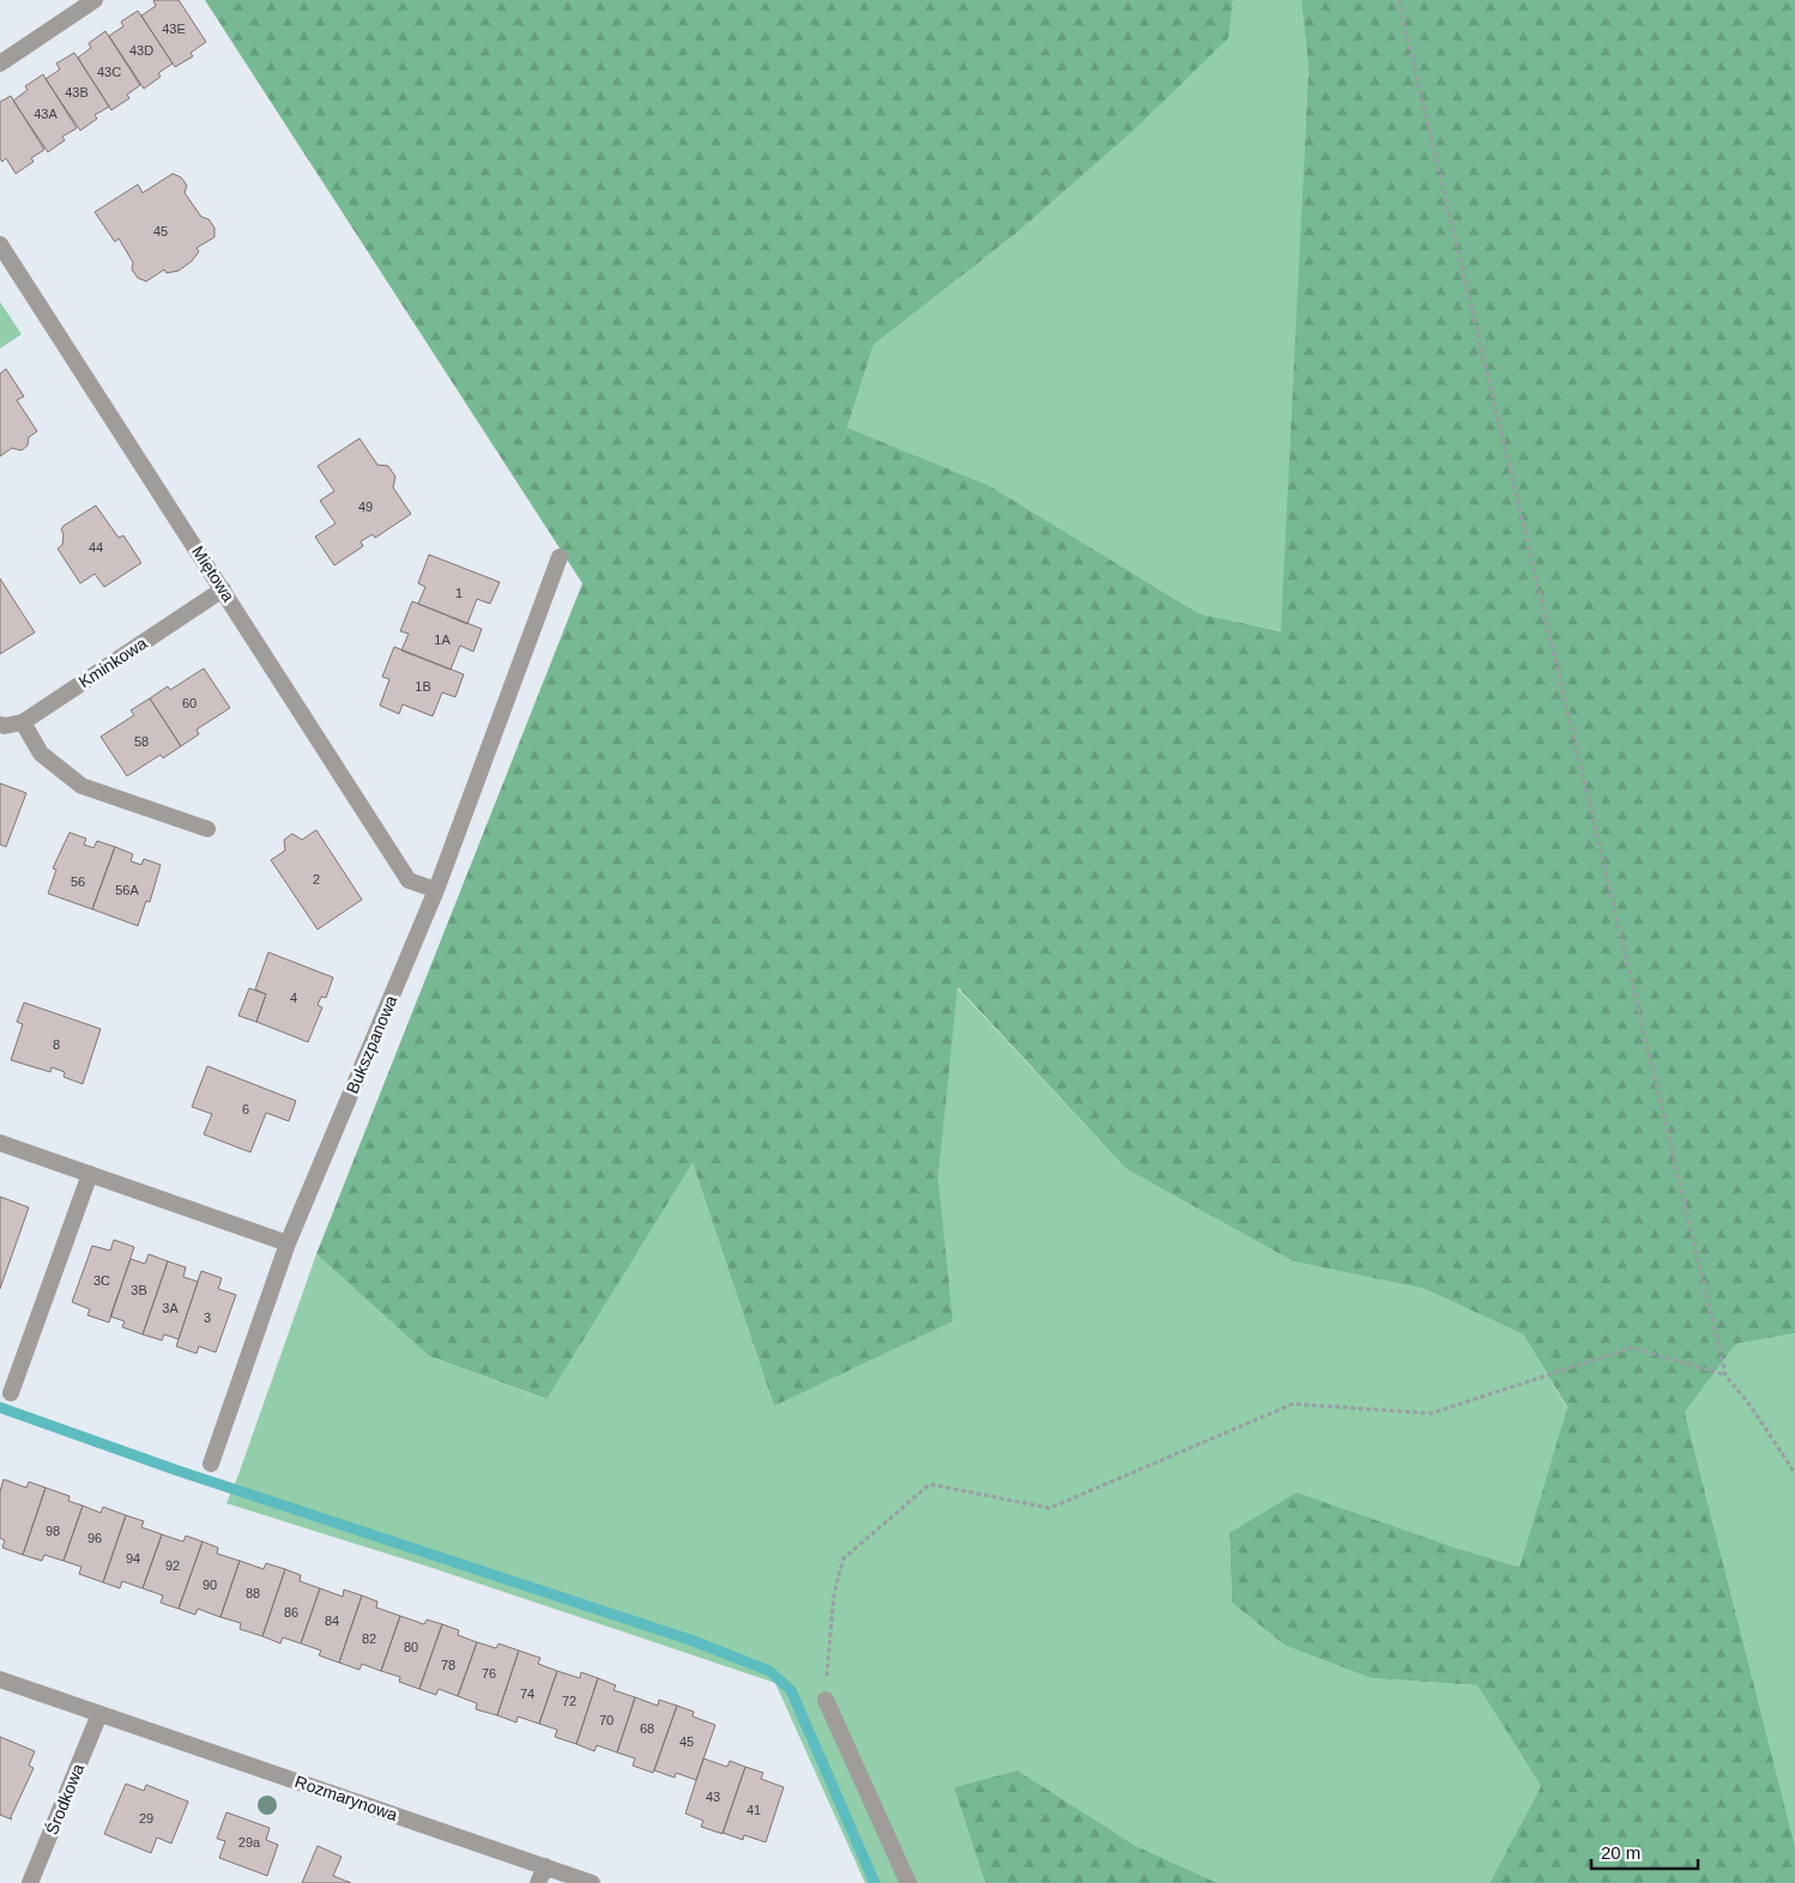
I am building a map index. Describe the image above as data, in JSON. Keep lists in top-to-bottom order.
{
  "streets": {
    "street": [
      "Miętowa",
      "Kminkowa",
      "Bukszpanowa",
      "Rozmarynowa",
      "Środkowa"
    ]
  },
  "crossings": [
    ["Miętowa", "Kminkowa"],
    ["Miętowa", "Bukszpanowa"],
    ["Rozmarynowa", "Środkowa"]
  ],
  "house_numbers": [
    "43E",
    "43D",
    "43C",
    "43B",
    "43A",
    "45",
    "49",
    "44",
    "1",
    "1A",
    "1B",
    "60",
    "58",
    "2",
    "56",
    "56A",
    "4",
    "8",
    "6",
    "3C",
    "3B",
    "3A",
    "3",
    "98",
    "96",
    "94",
    "92",
    "90",
    "88",
    "86",
    "84",
    "82",
    "80",
    "78",
    "76",
    "74",
    "72",
    "70",
    "68",
    "45",
    "43",
    "41",
    "29",
    "29a"
  ],
  "scale_bar": "20 m"
}
